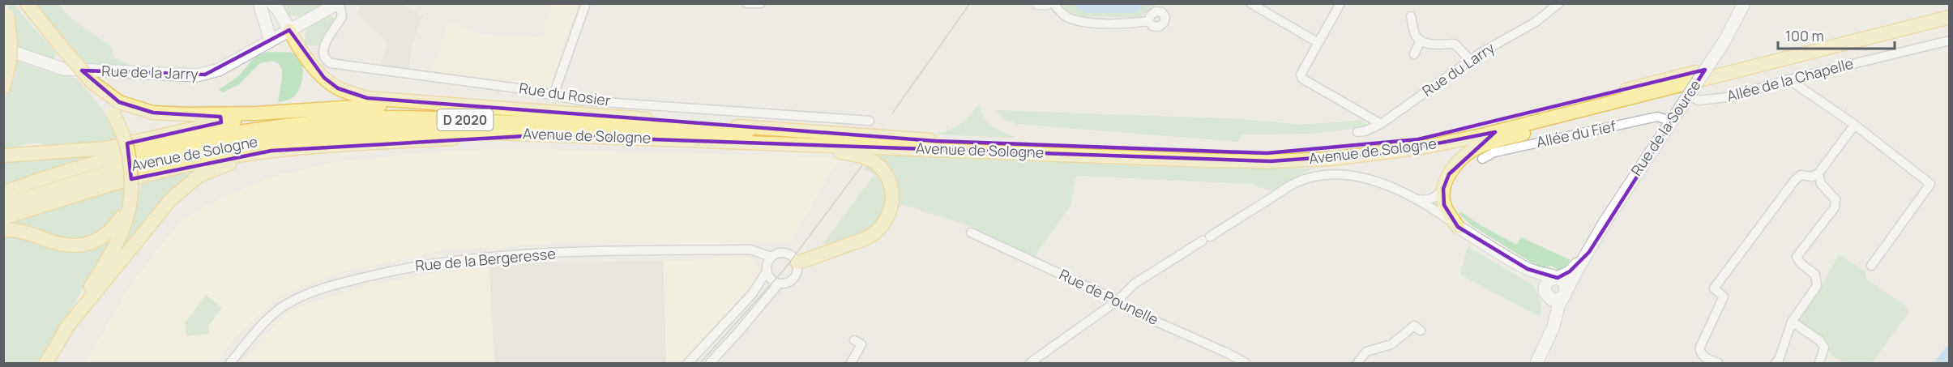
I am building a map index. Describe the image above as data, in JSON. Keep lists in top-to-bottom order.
{
  "streets": {
    "main road": [
      "Rue de la Jarry",
      "D 2020",
      "Rue de la Source",
      "Avenue de Sologne"
    ],
    "street": [
      "Rue du Larry",
      "Allée de la Chapelle",
      "Rue du Rosier",
      "Allée du Fief",
      "Rue de la Bergeresse",
      "Rue de Pounelle"
    ]
  },
  "crossings": [
    ["Rue de la Jarry", "Rue du Rosier"],
    ["Allée de la Chapelle", "Rue de la Source"],
    ["Rue de la Source", "Allée du Fief"]
  ],
  "scale_bar": "100 m"
}
